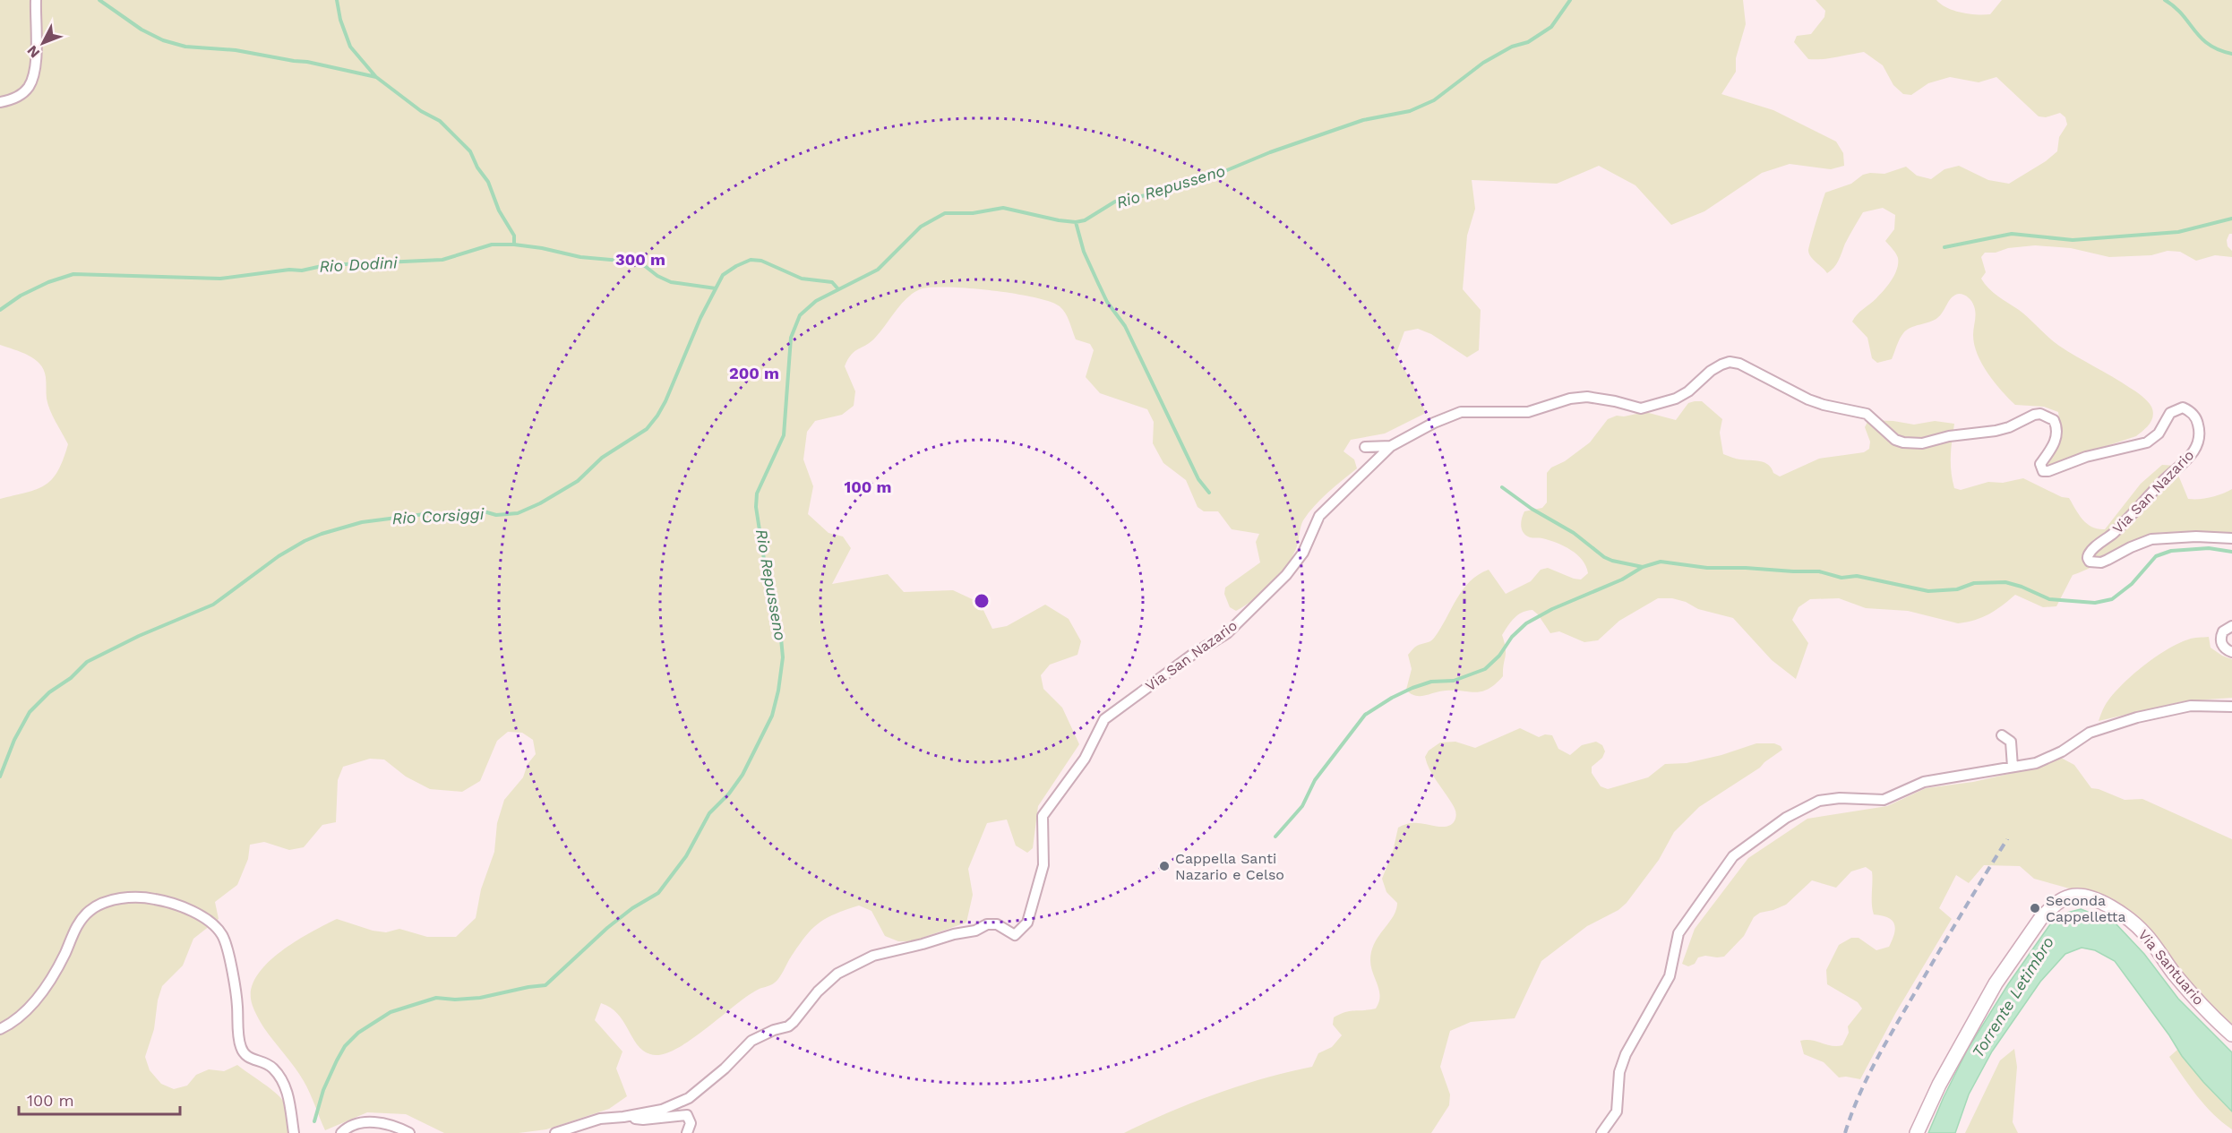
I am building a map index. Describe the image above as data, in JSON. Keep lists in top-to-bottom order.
{
  "streets": {
    "main road": ["Via Santuario"],
    "street": ["Via San Nazario"]
  },
  "water": [
    "Rio Repusseno",
    "Rio Dodini",
    "Rio Corsiggi",
    "Torrente Letimbro"
  ],
  "places": ["Cappella Santi Nazario e Celso", "Seconda Cappelletta"],
  "scale_bar": "100 m",
  "north": "bottom left",
  "rings": ["300 m", "200 m", "100 m"]
}
